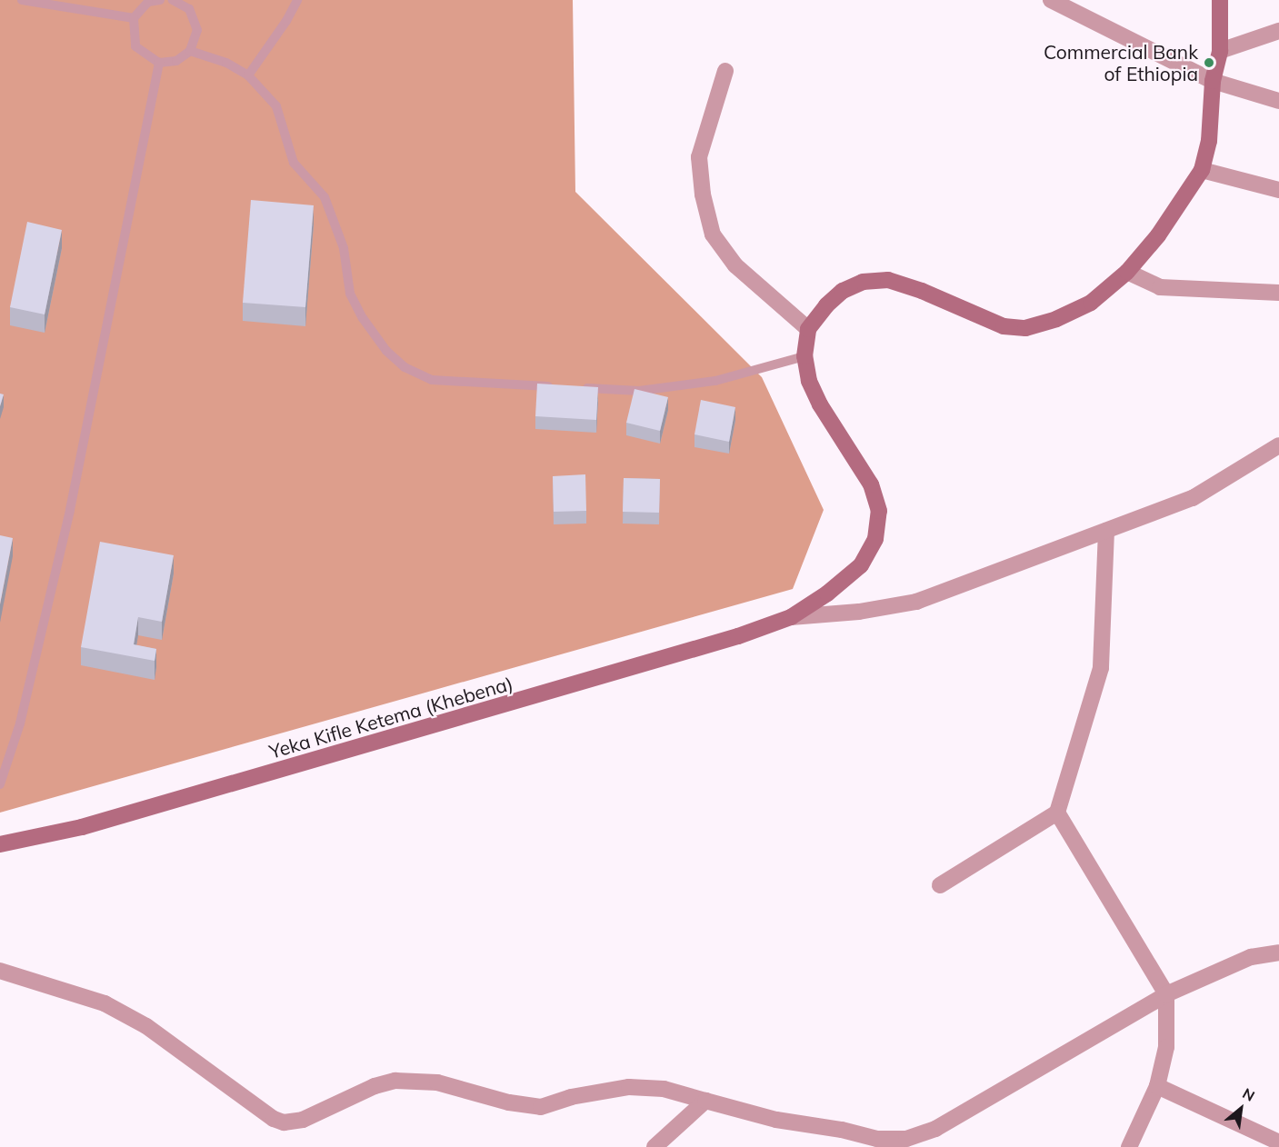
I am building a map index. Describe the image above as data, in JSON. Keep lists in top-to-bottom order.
{
  "streets": {
    "main road": ["Yeka Kifle Ketema (Khebena)"]
  },
  "places": ["Commercial Bank of Ethiopia"],
  "north": "top right"
}
